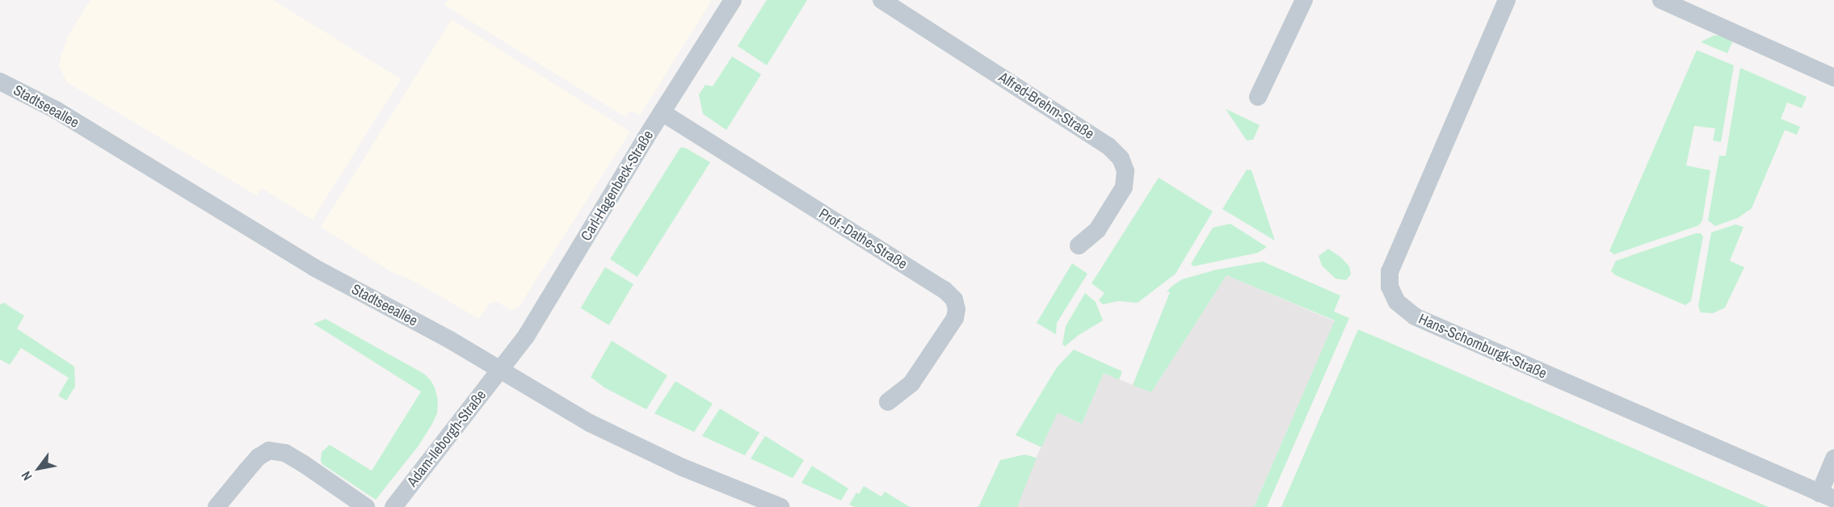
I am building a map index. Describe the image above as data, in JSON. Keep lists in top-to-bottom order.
{
  "streets": {
    "street": [
      "Alfred-Brehm-Straße",
      "Stadtseeallee",
      "Carl-Hagenbeck-Straße",
      "Prof.-Dathe-Straße",
      "Hans-Schomburgk-Straße",
      "Adam-Ileborgh-Straße"
    ]
  },
  "crossings": [
    ["Stadtseeallee", "Carl-Hagenbeck-Straße"],
    ["Stadtseeallee", "Adam-Ileborgh-Straße"],
    ["Carl-Hagenbeck-Straße", "Prof.-Dathe-Straße"],
    ["Carl-Hagenbeck-Straße", "Adam-Ileborgh-Straße"]
  ],
  "north": "bottom left"
}
